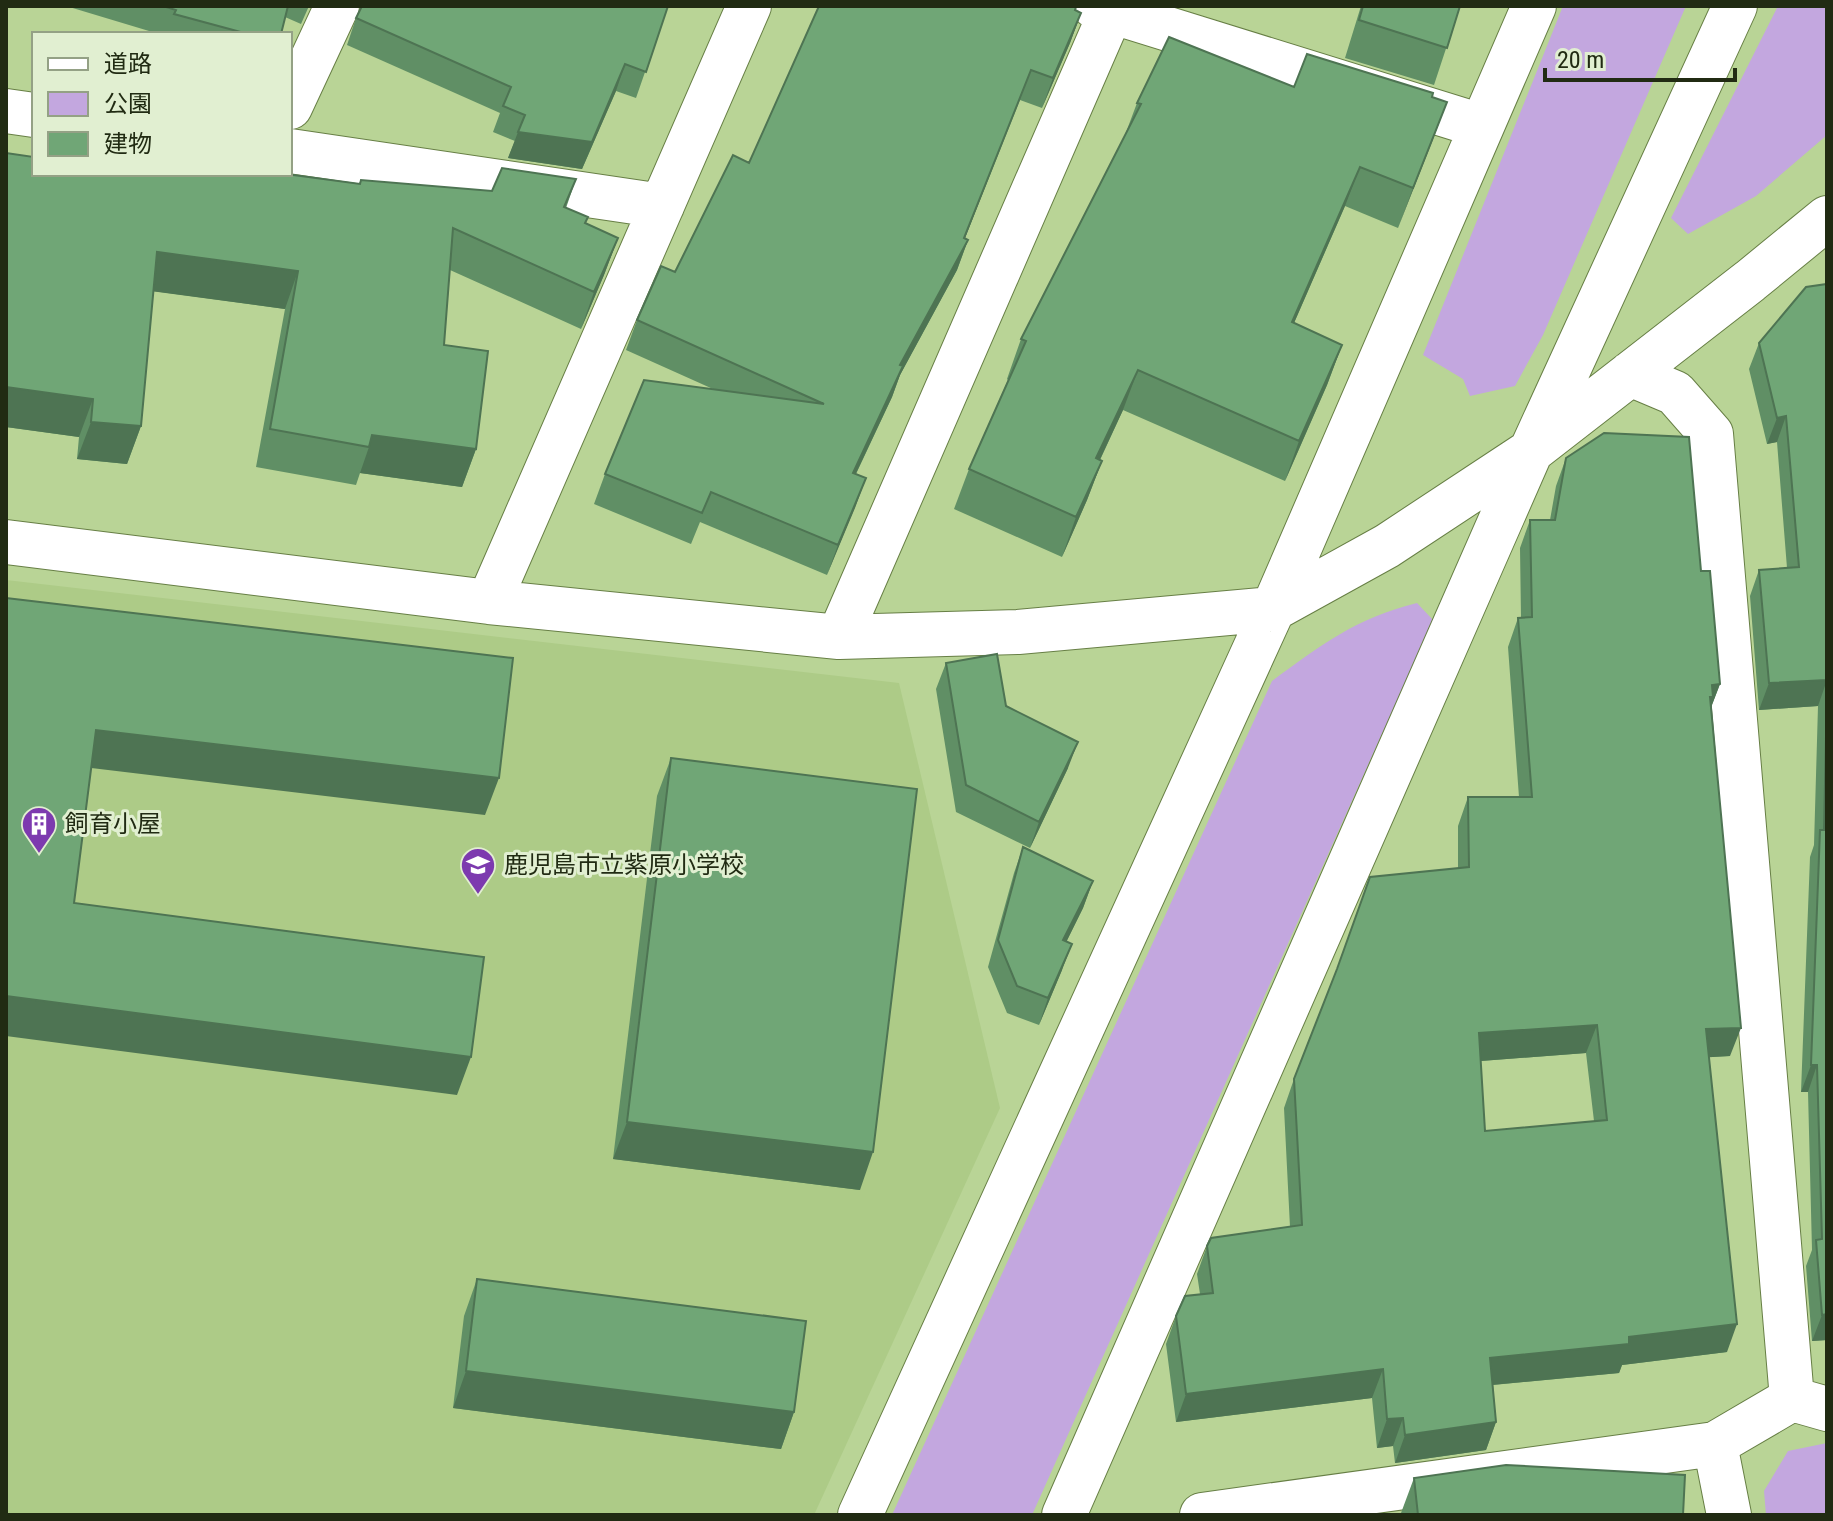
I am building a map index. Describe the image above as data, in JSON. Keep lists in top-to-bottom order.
{
  "places": {
    "building": ["飼育小屋"],
    "school or university": ["鹿児島市立紫原小学校"]
  },
  "legend": ["道路", "公園", "建物"],
  "scale_bar": "20 m"
}
